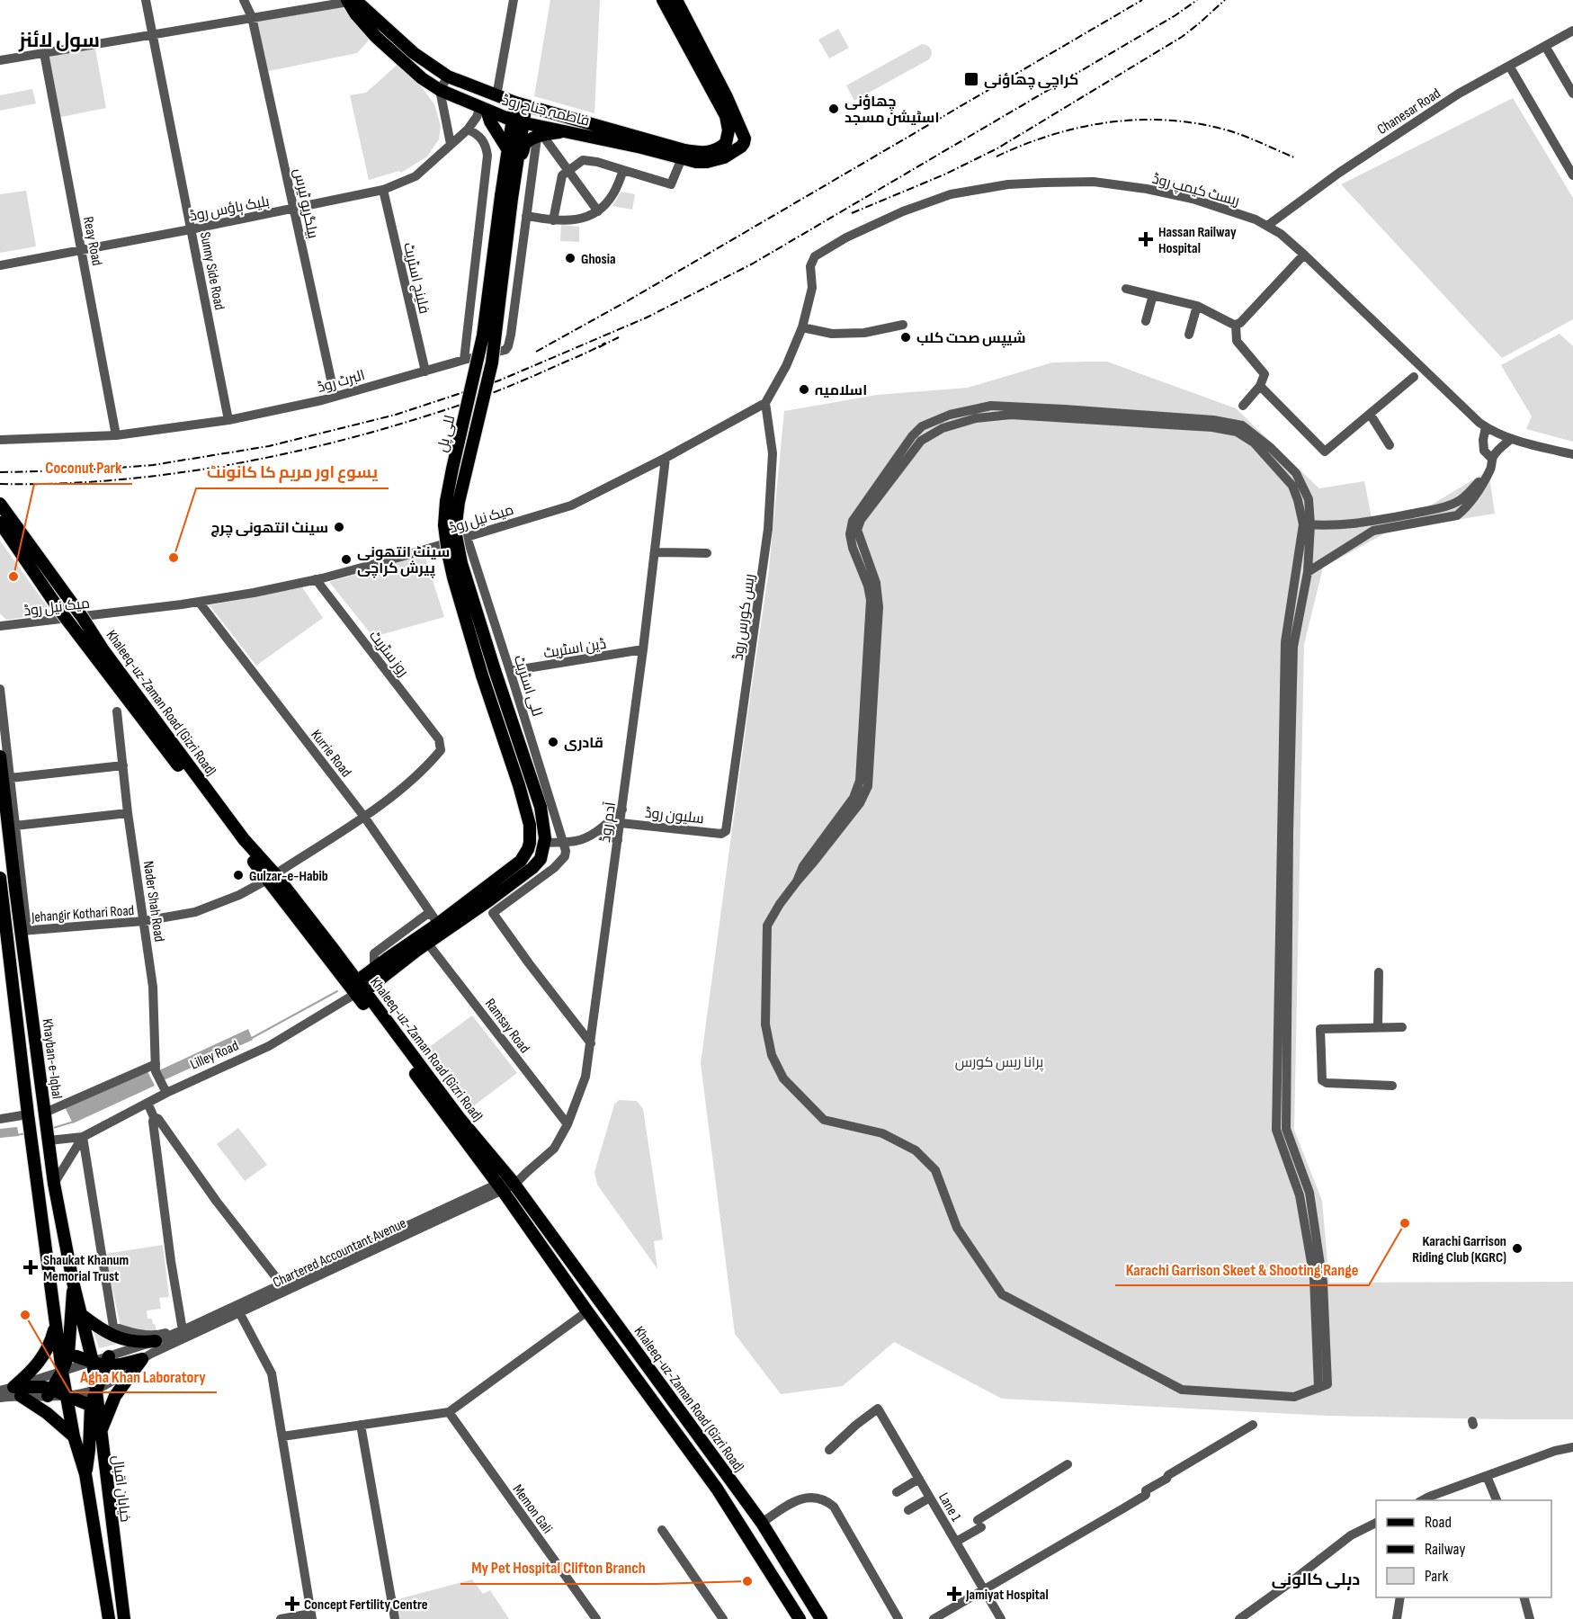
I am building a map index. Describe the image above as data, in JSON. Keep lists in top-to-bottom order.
{
  "streets": {
    "main road": [
      "فاطمہ جناح روڈ",
      "للی پل",
      "Khaleeq-uz-Zaman Road (Gizri Road)",
      "Lilley Road",
      "Khayban-e-Iqbal",
      "خیابان اقبال"
    ],
    "street": [
      "Chanesar Road",
      "ریسٹ کیمپ روڈ",
      "بیلگریو ٹیرس",
      "بلیک ہاؤس روڈ",
      "Reay Road",
      "Sunny Side Road",
      "فلینچ اسٹریٹ",
      "البرٹ روڈ",
      "میک نیل روڈ",
      "ریس کورس روڈ",
      "ڈین اسٹریٹ",
      "روز سٹریٹ",
      "للی اسٹریٹ",
      "Kurrie Road",
      "سلیون روڈ",
      "آدم روڈ",
      "Nader Shah Road",
      "Jehangir Kothari Road",
      "Ramsay Road",
      "Chartered Accountant Avenue",
      "Lane 1",
      "Memon Gali"
    ]
  },
  "crossings": [
    ["فاطمہ جناح روڈ", "بلیک ہاؤس روڈ"],
    ["Chanesar Road", "ریسٹ کیمپ روڈ"],
    ["بیلگریو ٹیرس", "بلیک ہاؤس روڈ"],
    ["بیلگریو ٹیرس", "البرٹ روڈ"],
    ["بلیک ہاؤس روڈ", "Reay Road"],
    ["بلیک ہاؤس روڈ", "Sunny Side Road"],
    ["بلیک ہاؤس روڈ", "فلینچ اسٹریٹ"],
    ["Reay Road", "البرٹ روڈ"],
    ["Sunny Side Road", "البرٹ روڈ"],
    ["فلینچ اسٹریٹ", "البرٹ روڈ"],
    ["للی پل", "Lilley Road"],
    ["میک نیل روڈ", "ریس کورس روڈ"],
    ["میک نیل روڈ", "روز سٹریٹ"],
    ["میک نیل روڈ", "للی اسٹریٹ"],
    ["میک نیل روڈ", "Kurrie Road"],
    ["میک نیل روڈ", "آدم روڈ"],
    ["ریس کورس روڈ", "سلیون روڈ"],
    ["ڈین اسٹریٹ", "للی اسٹریٹ"],
    ["ڈین اسٹریٹ", "آدم روڈ"],
    ["روز سٹریٹ", "Jehangir Kothari Road"],
    ["Khaleeq-uz-Zaman Road (Gizri Road)", "آدم روڈ"],
    ["Khaleeq-uz-Zaman Road (Gizri Road)", "Jehangir Kothari Road"],
    ["Khaleeq-uz-Zaman Road (Gizri Road)", "Lilley Road"],
    ["Khaleeq-uz-Zaman Road (Gizri Road)", "Chartered Accountant Avenue"],
    ["Kurrie Road", "Jehangir Kothari Road"],
    ["Kurrie Road", "Lilley Road"],
    ["سلیون روڈ", "آدم روڈ"],
    ["آدم روڈ", "Ramsay Road"],
    ["آدم روڈ", "Chartered Accountant Avenue"],
    ["Nader Shah Road", "Jehangir Kothari Road"],
    ["Nader Shah Road", "Lilley Road"],
    ["Jehangir Kothari Road", "Khayban-e-Iqbal"],
    ["Lilley Road", "Khayban-e-Iqbal"],
    ["Khayban-e-Iqbal", "خیابان اقبال"]
  ],
  "districts": ["سول لائنز", "دہلی کالونی"],
  "parks": ["پرانا ریس کورس"],
  "places": {
    "transit": ["کراچی چھاؤنی"],
    "other": [
      "چھاؤنی اسٹیشن مسجد",
      "Ghosia",
      "شیپس صحت کلب",
      "اسلامیہ",
      "سینٹ انتھونی چرچ",
      "یسوع اور مریم کا کانونٹ",
      "سینٹ انتھونی پیرش کراچی",
      "Coconut Park",
      "قادری",
      "Gulzar-e-Habib",
      "Karachi Garrison Skeet & Shooting Range",
      "Karachi Garrison Riding Club (KGRC)",
      "Agha Khan Laboratory",
      "My Pet Hospital Clifton Branch"
    ],
    "health": [
      "Hassan Railway Hospital",
      "Shaukat Khanum Memorial Trust",
      "Jamiyat Hospital",
      "Concept Fertility Centre"
    ]
  },
  "legend": ["Road", "Railway", "Park"]
}
